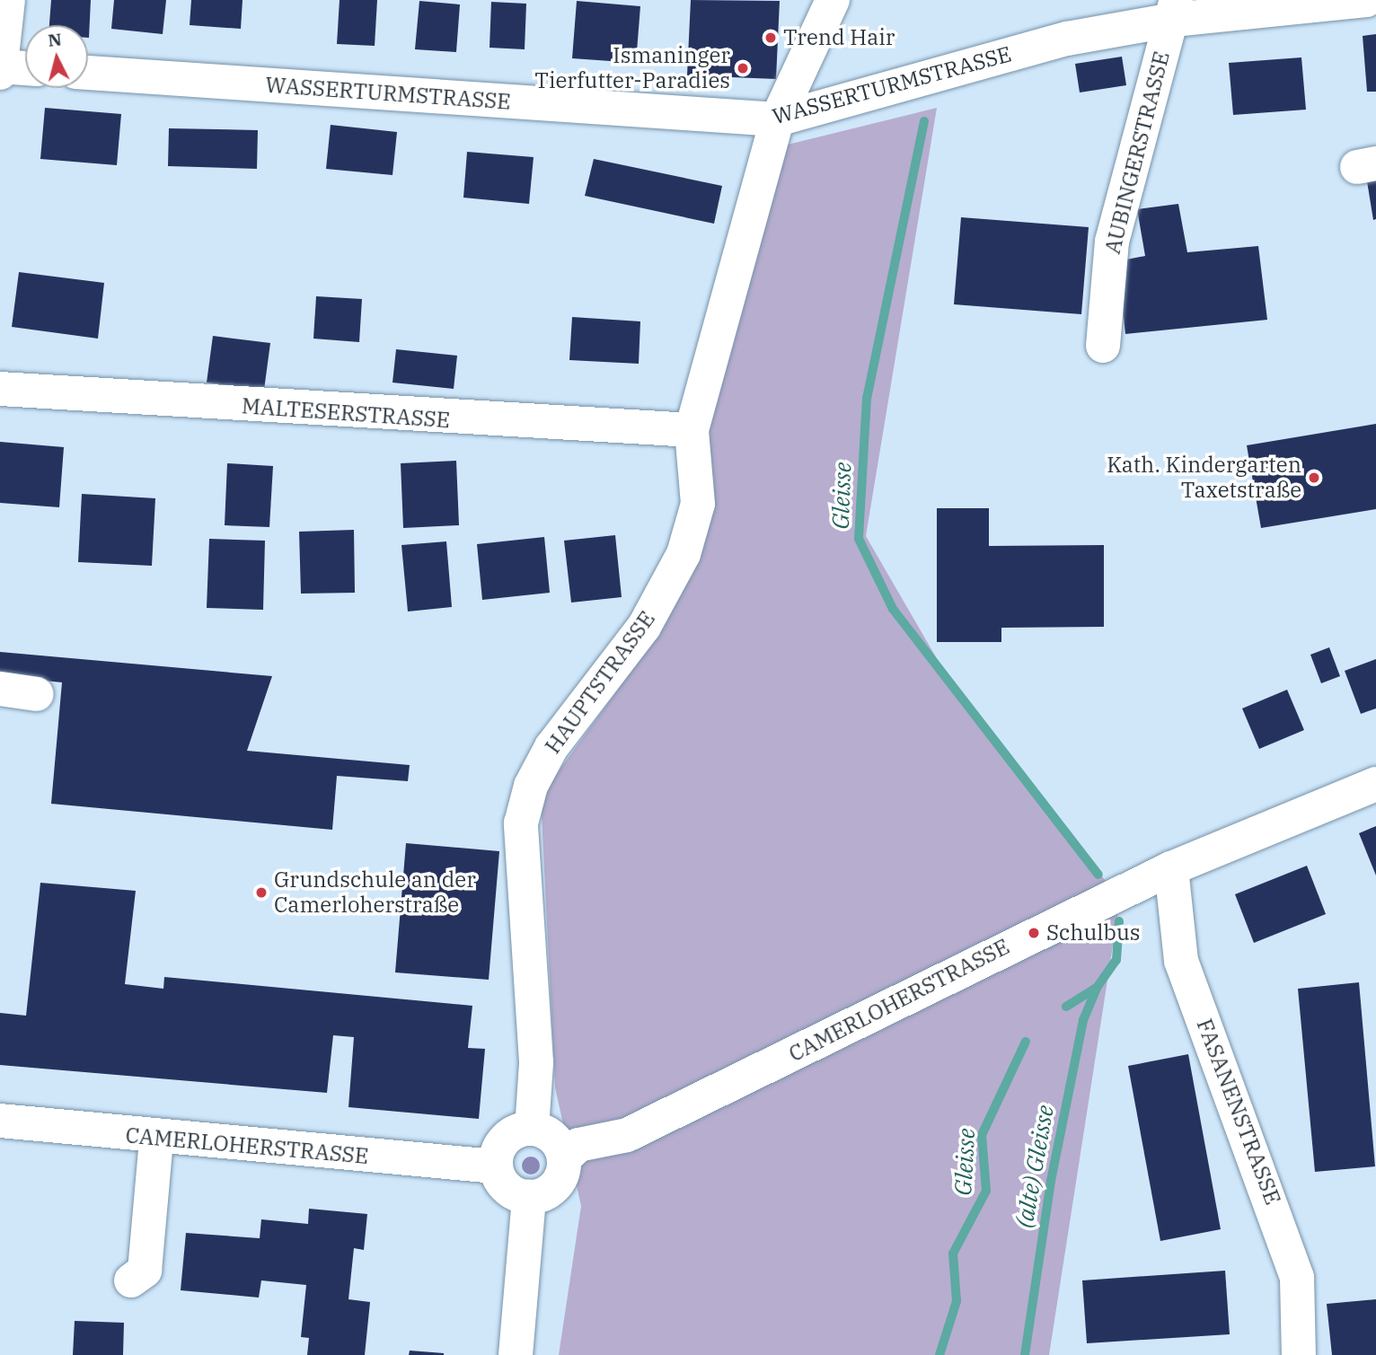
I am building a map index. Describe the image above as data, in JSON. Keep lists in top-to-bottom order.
{
  "streets": {
    "street": [
      "WASSERTURMSTRASSE",
      "AUBINGERSTRASSE",
      "MALTESERSTRASSE",
      "HAUPTSTRASSE",
      "CAMERLOHERSTRASSE",
      "FASANENSTRASSE"
    ]
  },
  "crossings": [
    ["WASSERTURMSTRASSE", "AUBINGERSTRASSE"],
    ["WASSERTURMSTRASSE", "HAUPTSTRASSE"],
    ["MALTESERSTRASSE", "HAUPTSTRASSE"],
    ["HAUPTSTRASSE", "CAMERLOHERSTRASSE"],
    ["CAMERLOHERSTRASSE", "FASANENSTRASSE"]
  ],
  "water": ["Gleisse", "(alte) Gleisse"],
  "places": [
    "Trend Hair",
    "Ismaninger Tierfutter-Paradies",
    "Kath. Kindergarten Taxetstraße",
    "Grundschule an der Camerloherstraße",
    "Schulbus"
  ],
  "north": "top"
}
